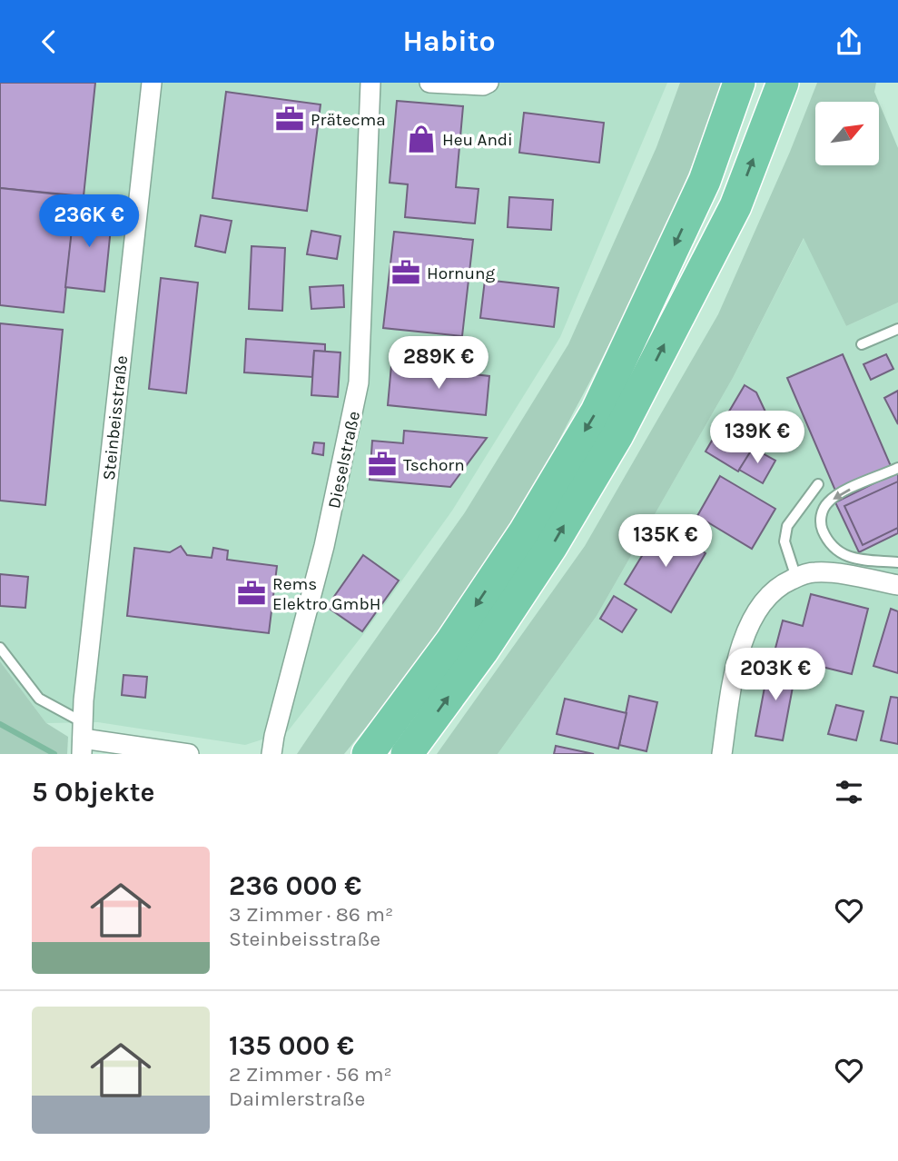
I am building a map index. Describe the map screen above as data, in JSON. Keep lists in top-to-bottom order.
{
  "streets": {
    "street": ["Steinbeisstraße", "Dieselstraße"]
  },
  "places": {
    "office": [
      "Prätecma",
      "Hornung",
      "Tschorn",
      "Rems Elektro GmbH"
    ],
    "shop": ["Heu Andi"]
  },
  "north": "top right",
  "page": {
    "header": "Habito",
    "price": [
      "236K €",
      "289K €",
      "139K €",
      "135K €",
      "203K €"
    ],
    "heading": "5 Objekte",
    "list": [
      {
        "name": "236 000 €",
        "note": "3 Zimmer · 86 m² · Steinbeisstraße"
      },
      {
        "name": "135 000 €",
        "note": "2 Zimmer · 56 m² · Daimlerstraße"
      }
    ]
  }
}
